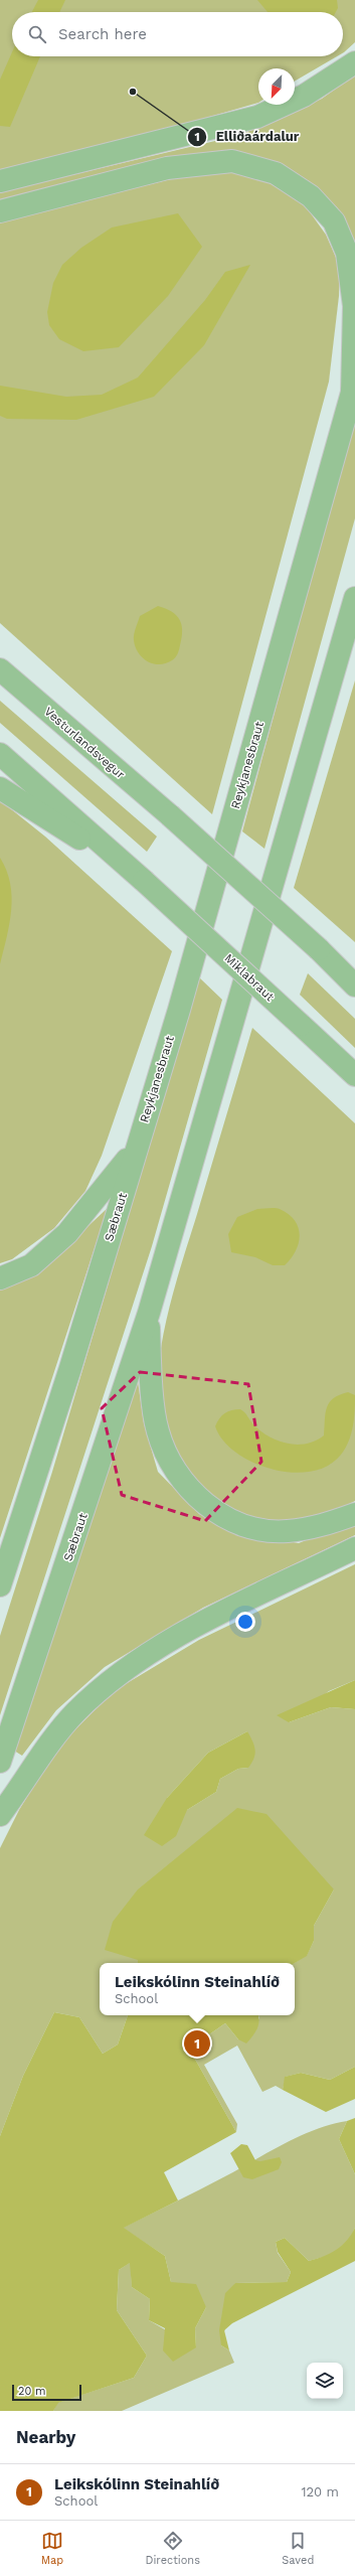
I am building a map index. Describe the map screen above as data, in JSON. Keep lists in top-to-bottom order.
{
  "streets": {
    "highway": [
      "Vesturlandsvegur",
      "Reykjanesbraut",
      "Miklabraut",
      "Sæbraut"
    ]
  },
  "crossings": [
    ["Reykjanesbraut", "Sæbraut"]
  ],
  "places": ["Elliðaárdalur"],
  "scale_bar": "20 m",
  "north": "bottom left",
  "page": {
    "search": "Search here",
    "popup": ["Leikskólinn Steinahlíð", "School"],
    "pins": "1",
    "scale": "20 m",
    "heading": "Nearby",
    "list": [
      {
        "mark": "1",
        "name": "Leikskólinn Steinahlíð",
        "note": "School",
        "value": "120 m"
      }
    ],
    "nav": ["Map", "Directions", "Saved"]
  }
}
